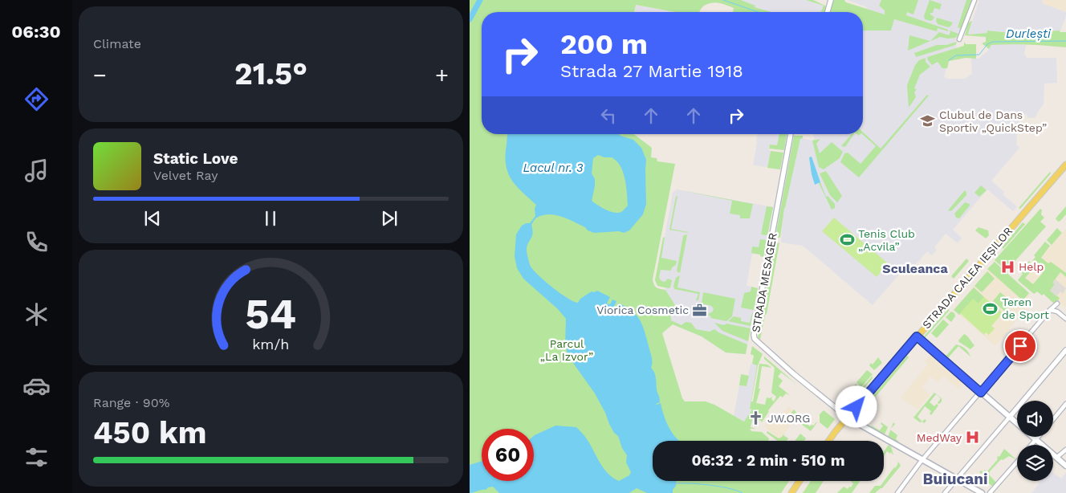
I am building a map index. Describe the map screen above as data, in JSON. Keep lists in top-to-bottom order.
{
  "streets": {
    "main road": ["STRADA CALEA IEȘILOR"],
    "street": ["STRADA MESAGER"]
  },
  "crossings": [
    ["STRADA CALEA IEȘILOR", "STRADA MESAGER"]
  ],
  "districts": ["Sculeanca", "Buiucani"],
  "water": ["Durlești", "Lacul nr. 3"],
  "parks": ["Parcul „La Izvor”"],
  "places": {
    "school or university": ["Clubul de Dans Sportiv „QuickStep”"],
    "sports": ["Tenis Club „Acvila”", "Teren de Sport"],
    "hospital": ["Help", "MedWay"],
    "office": ["Viorica Cosmetic"],
    "church": ["JW.ORG"]
  },
  "page": {
    "tabs": "06:30",
    "tile": [
      "Climate",
      ["Range · 90%", "450 km"]
    ],
    "turn": ["200 m", "Strada 27 Martie 1918"],
    "heat": ["−", "21.5°", "+"],
    "song": ["Static Love", "Velvet Ray"],
    "limit": "60",
    "trip": "06:32 · 2 min · 510 m",
    "gauge": ["54", "km/h"]
  }
}
